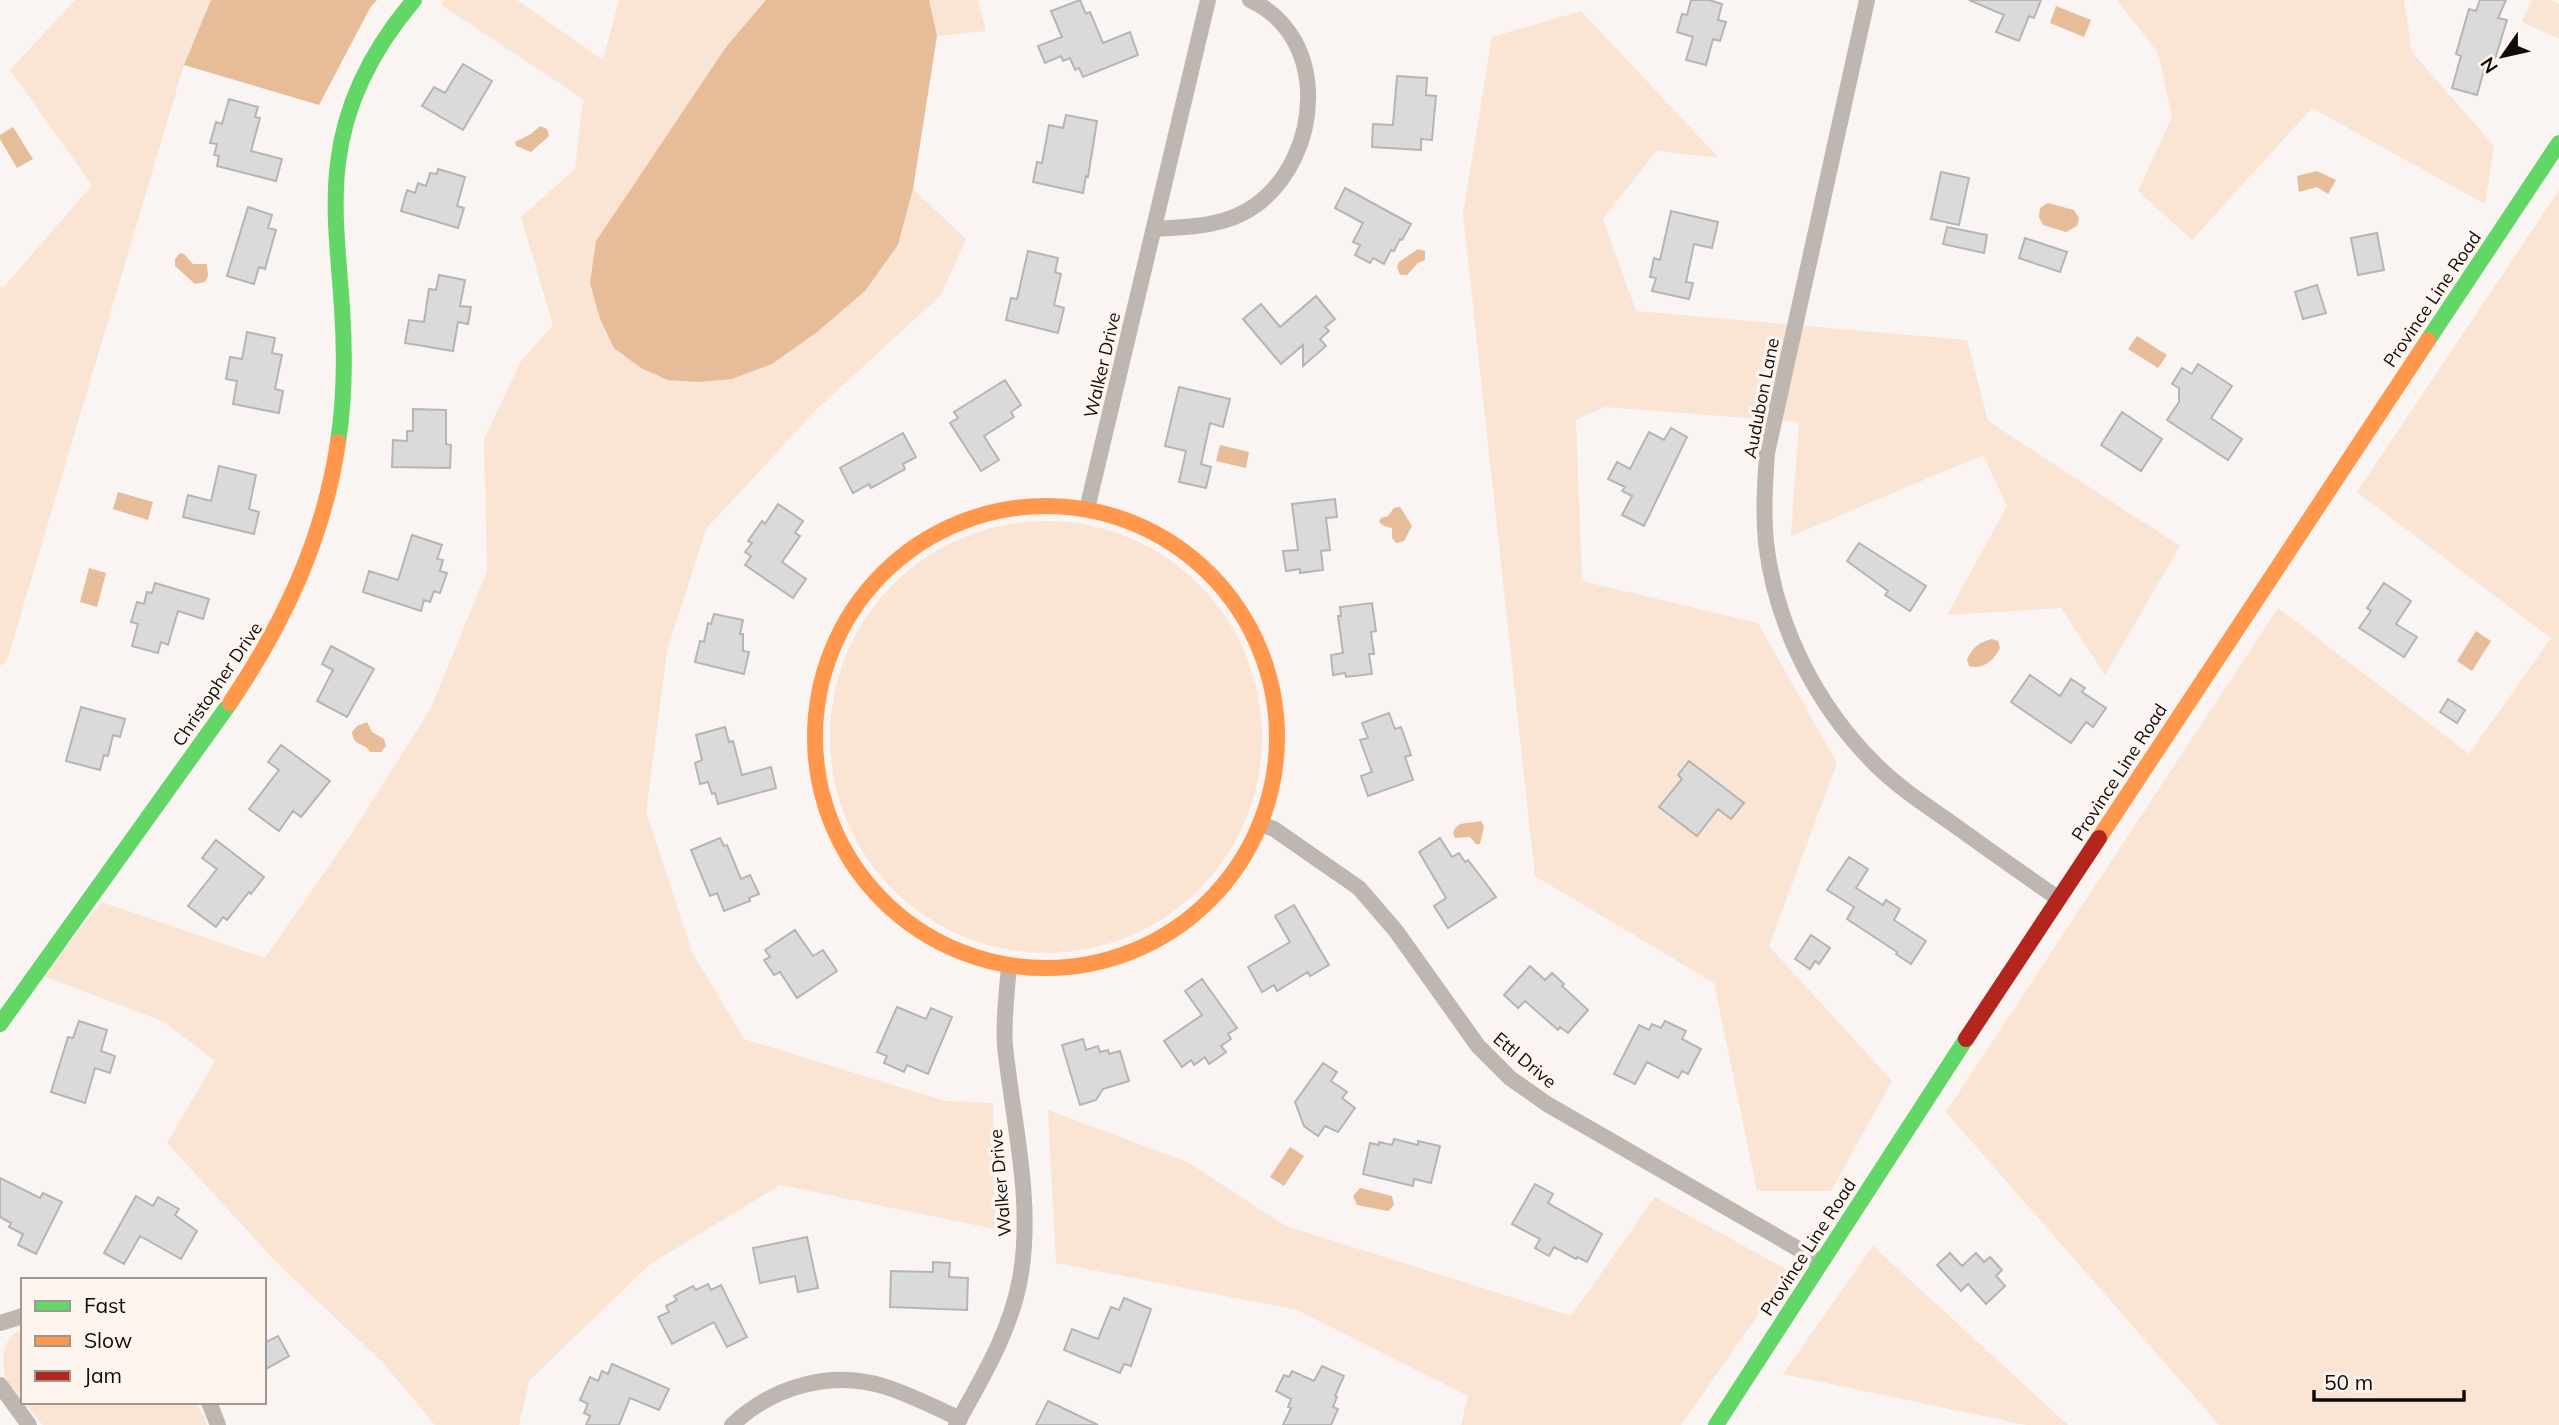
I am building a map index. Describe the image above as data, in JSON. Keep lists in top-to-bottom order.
{
  "streets": {
    "street": [
      "Province Line Road",
      "Walker Drive",
      "Audubon Lane",
      "Christopher Drive",
      "Ettl Drive"
    ]
  },
  "crossings": [
    ["Province Line Road", "Audubon Lane"],
    ["Province Line Road", "Ettl Drive"]
  ],
  "legend": ["Fast", "Slow", "Jam"],
  "scale_bar": "50 m",
  "north": "bottom left"
}
